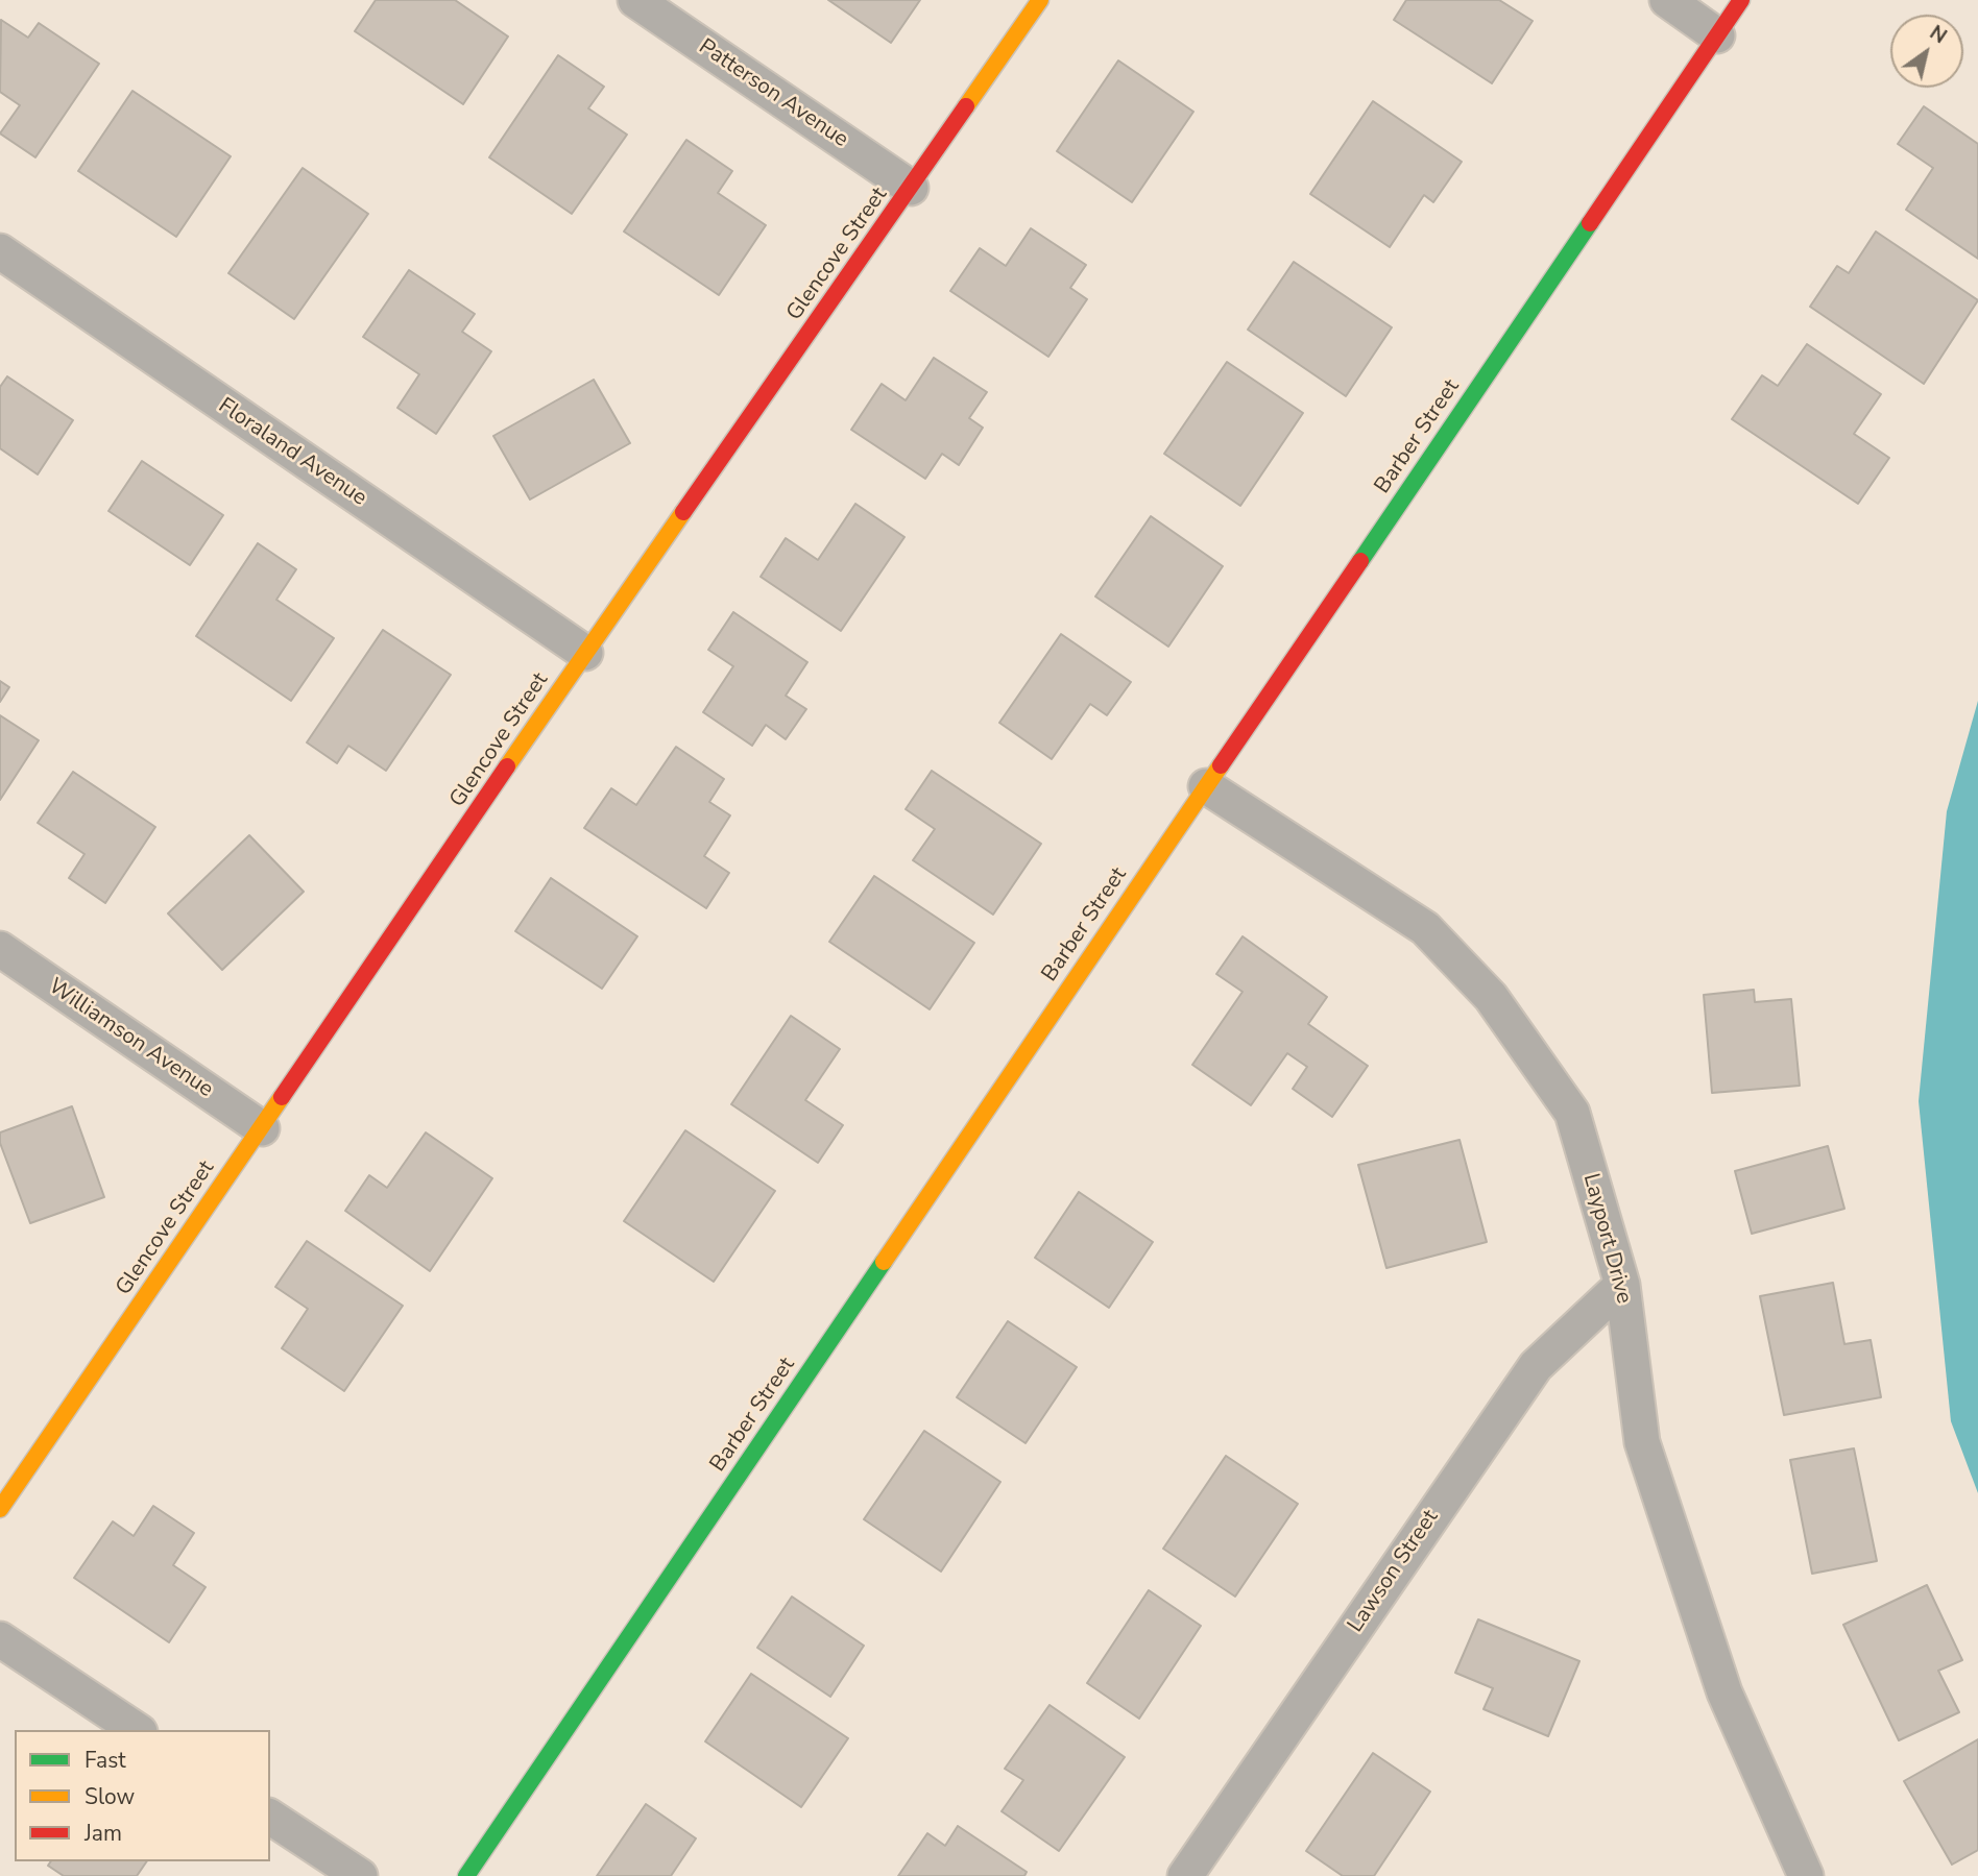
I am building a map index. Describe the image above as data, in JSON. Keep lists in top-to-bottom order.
{
  "streets": {
    "street": [
      "Patterson Avenue",
      "Glencove Street",
      "Barber Street",
      "Floraland Avenue",
      "Williamson Avenue",
      "Layport Drive",
      "Lawson Street"
    ]
  },
  "crossings": [
    ["Patterson Avenue", "Glencove Street"],
    ["Glencove Street", "Floraland Avenue"],
    ["Glencove Street", "Williamson Avenue"],
    ["Barber Street", "Layport Drive"],
    ["Layport Drive", "Lawson Street"]
  ],
  "legend": ["Fast", "Slow", "Jam"],
  "north": "top right"
}
